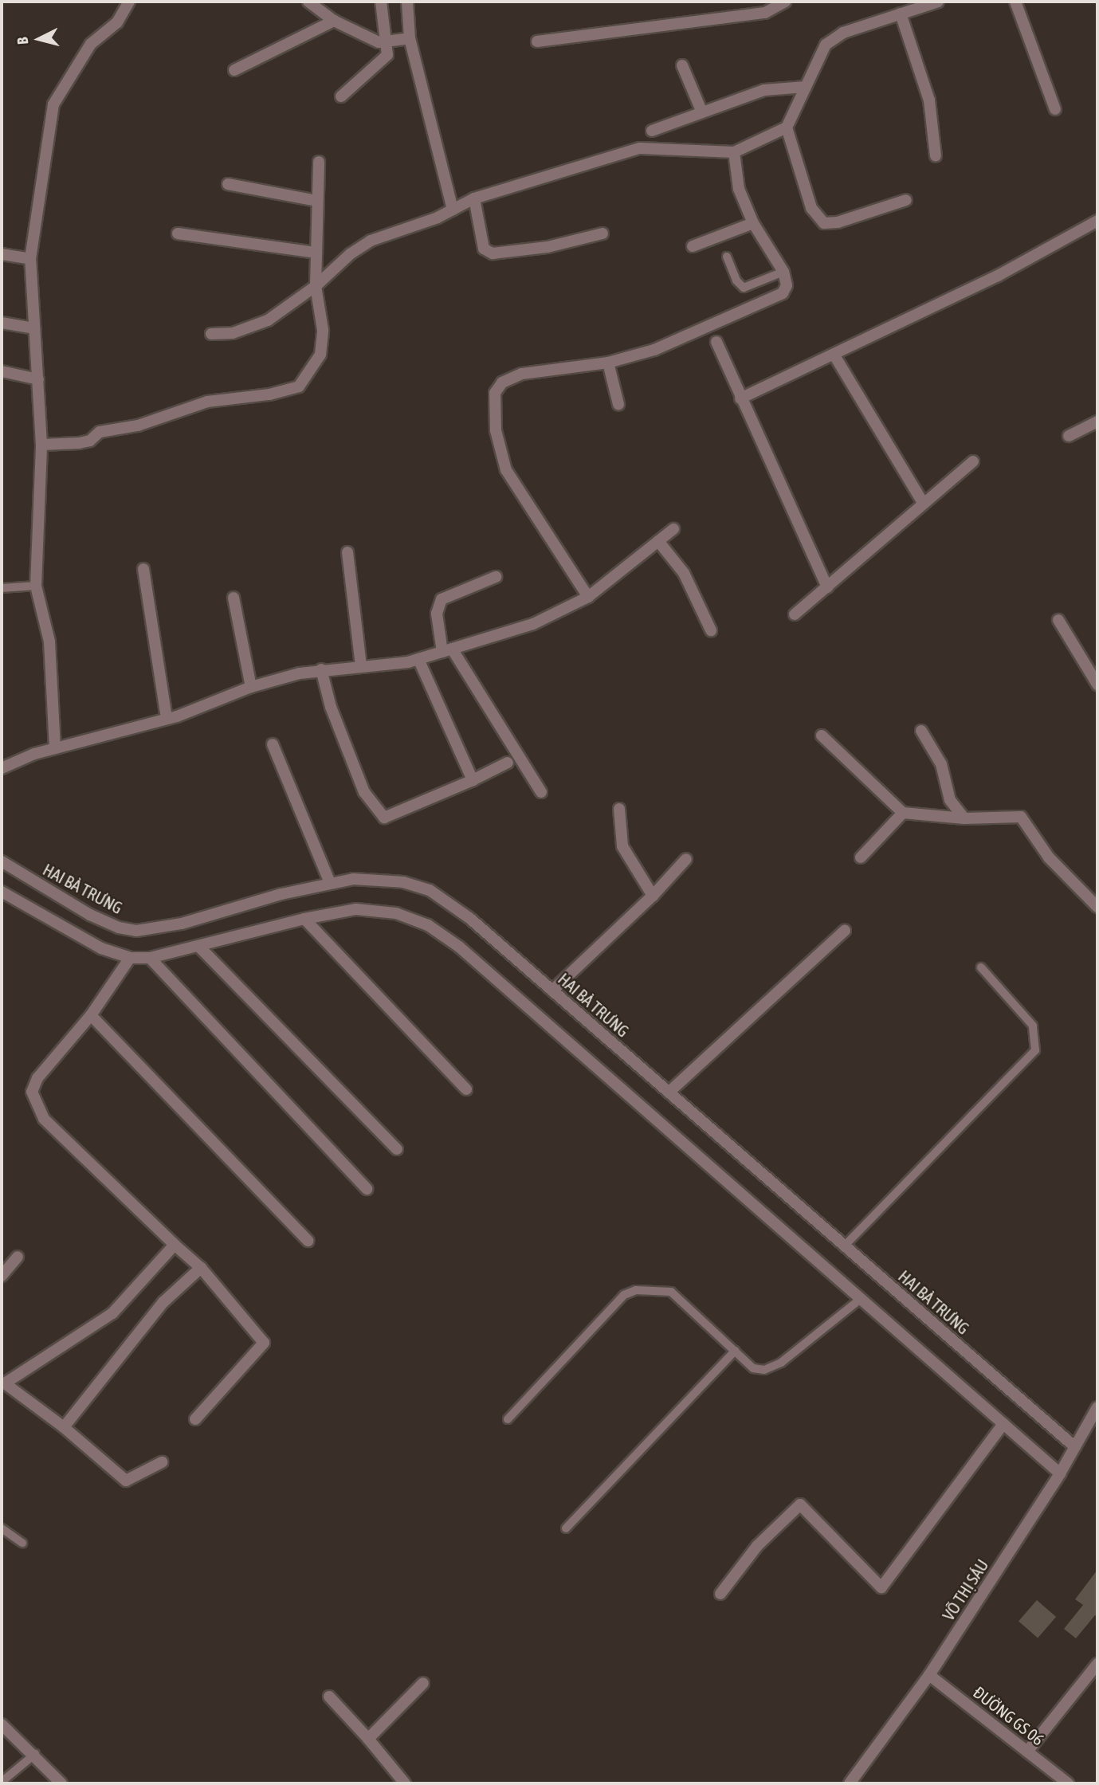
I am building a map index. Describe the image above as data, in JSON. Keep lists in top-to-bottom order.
{
  "streets": {
    "street": ["HAI BÀ TRƯNG", "VÕ THỊ SÁU", "ĐƯỜNG GS 06"]
  },
  "crossings": [
    ["HAI BÀ TRƯNG", "VÕ THỊ SÁU"],
    ["VÕ THỊ SÁU", "ĐƯỜNG GS 06"]
  ],
  "north": "left"
}
